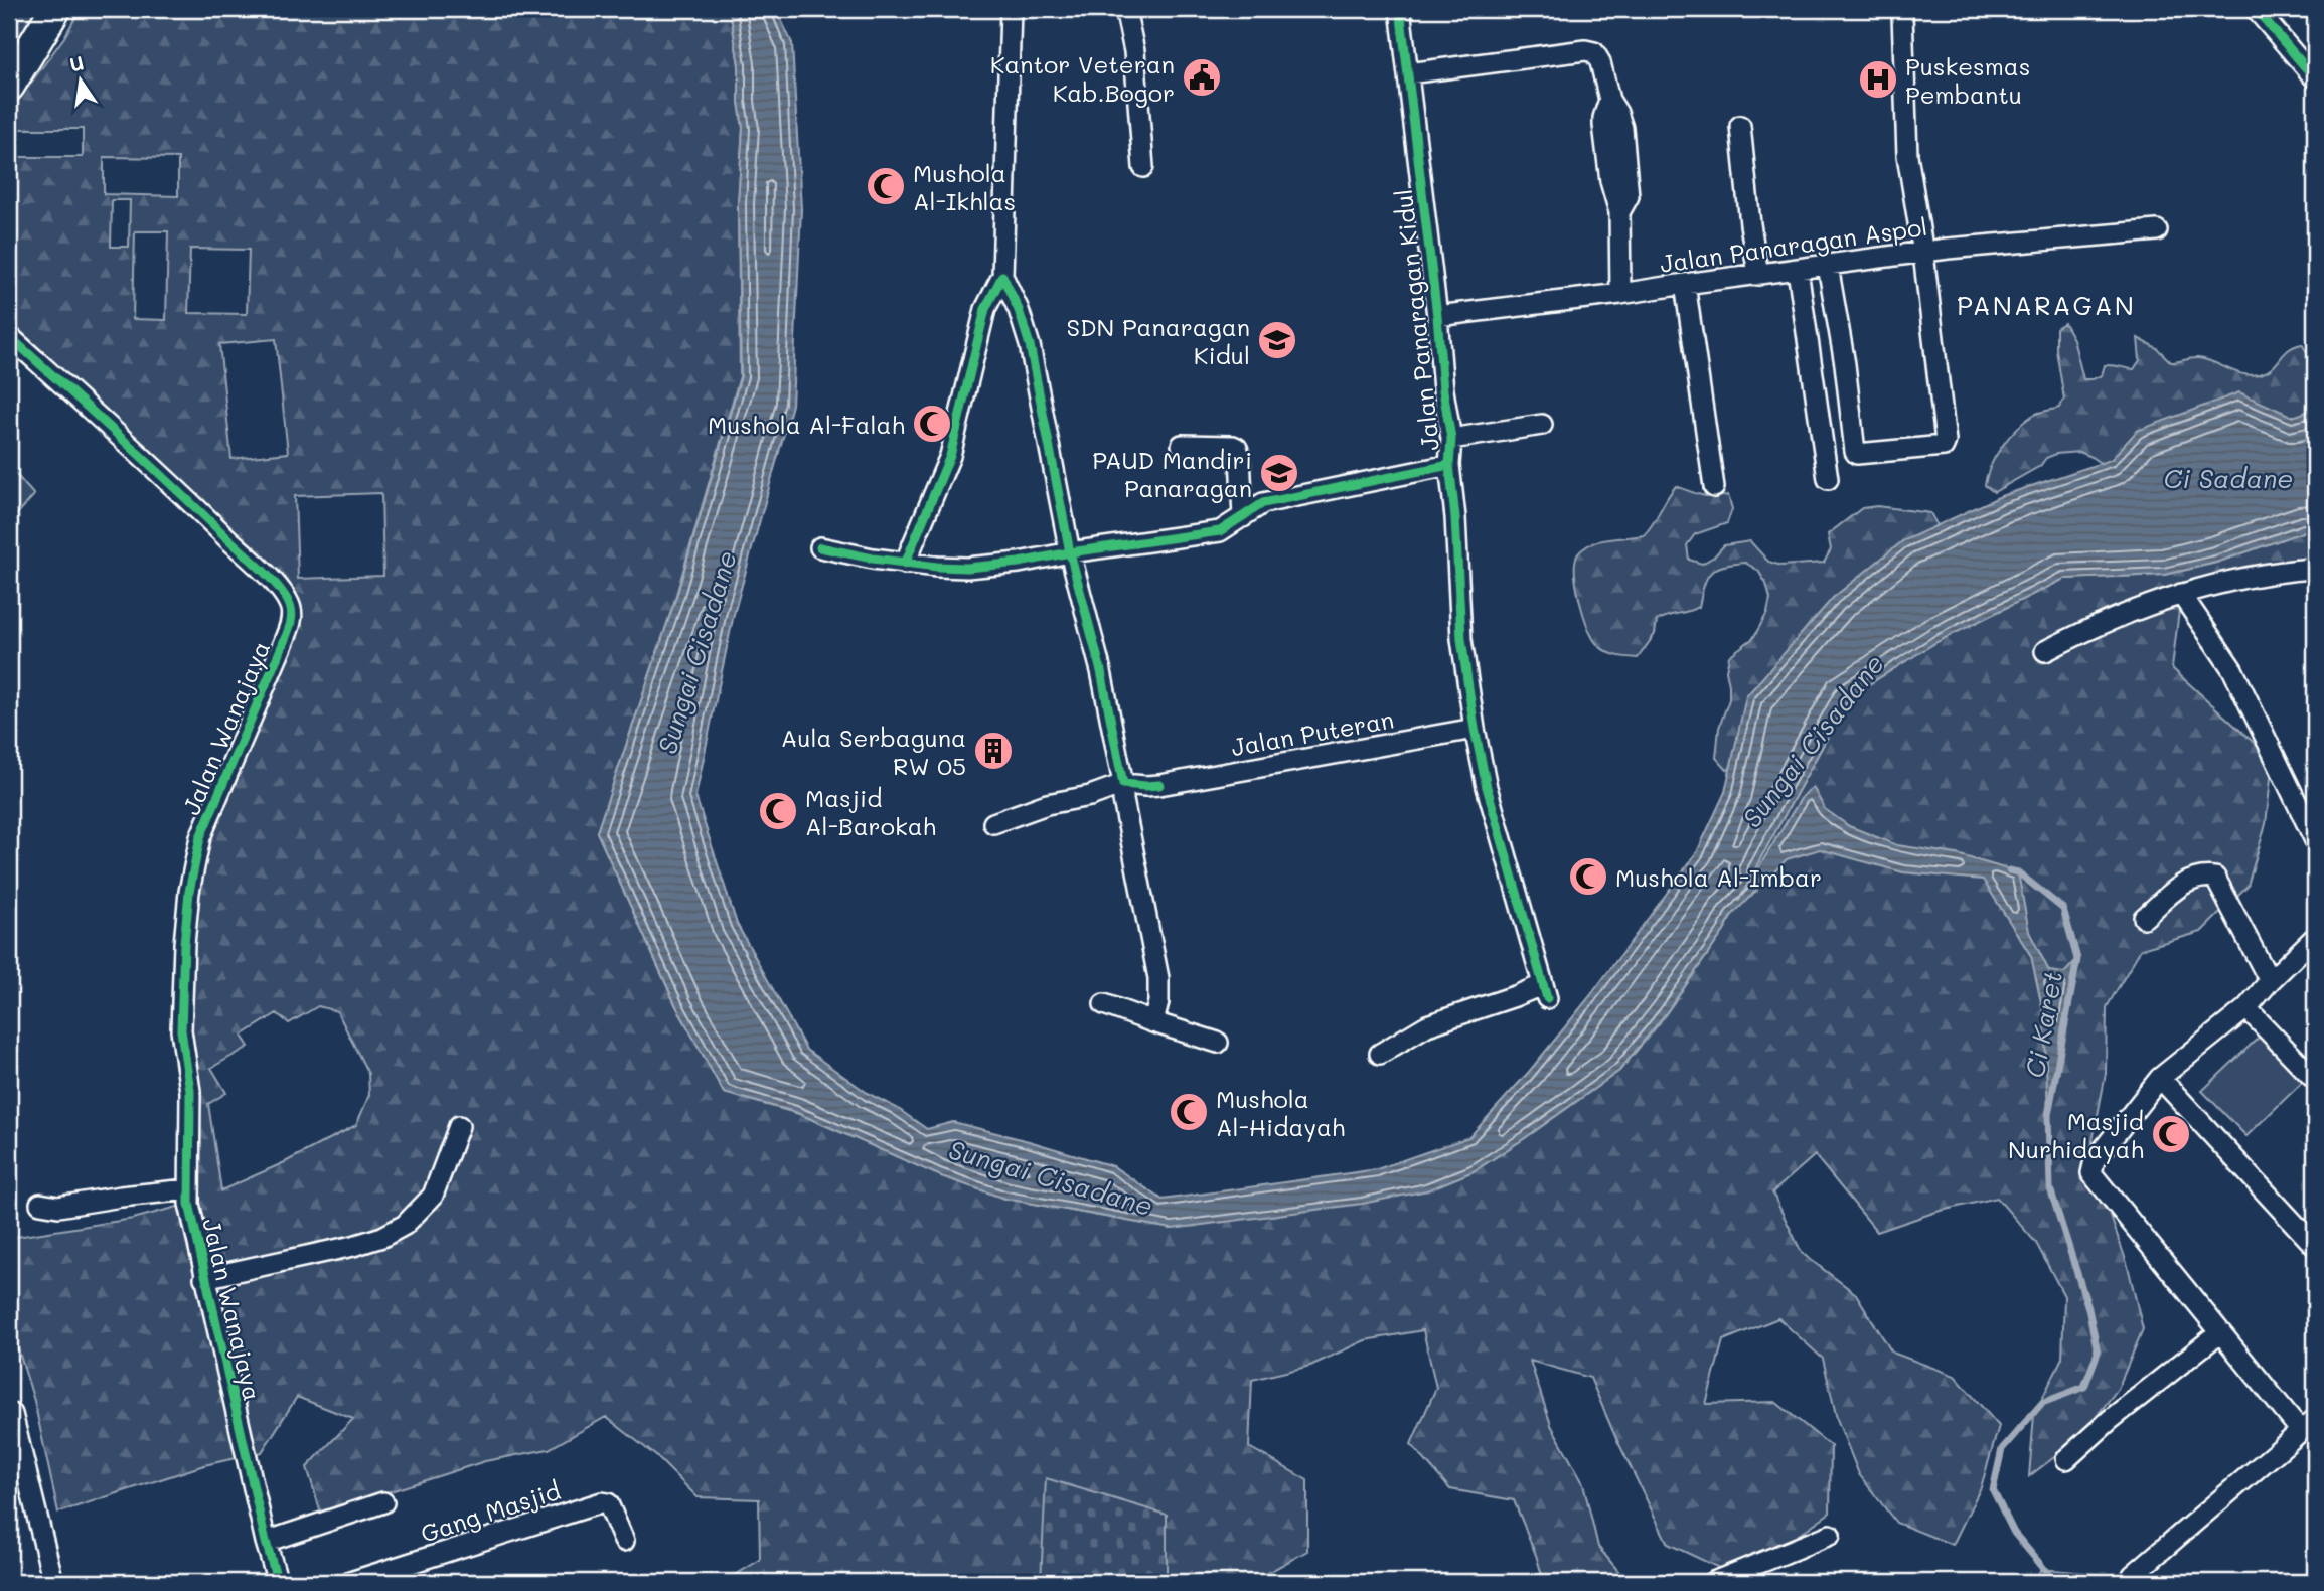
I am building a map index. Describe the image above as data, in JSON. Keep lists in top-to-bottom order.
{
  "streets": {
    "street": [
      "Jalan Panaragan Aspol",
      "Jalan Panaragan Kidul",
      "Jalan Wanajaya",
      "Jalan Puteran",
      "Gang Masjid"
    ]
  },
  "crossings": [
    ["Jalan Panaragan Aspol", "Jalan Panaragan Kidul"],
    ["Jalan Panaragan Kidul", "Jalan Puteran"]
  ],
  "districts": ["PANARAGAN"],
  "water": ["Ci Sadane", "Sungai Cisadane", "Ci Karet"],
  "places": {
    "public building": ["Kantor Veteran Kab.Bogor"],
    "hospital": ["Puskesmas Pembantu"],
    "mosque": [
      "Mushola Al-Ikhlas",
      "Mushola Al-Falah",
      "Masjid Al-Barokah",
      "Mushola Al-Imbar",
      "Mushola Al-Hidayah",
      "Masjid Nurhidayah"
    ],
    "school or university": ["SDN Panaragan Kidul", "PAUD Mandiri Panaragan"],
    "building": ["Aula Serbaguna RW 05"]
  },
  "north": "top"
}
